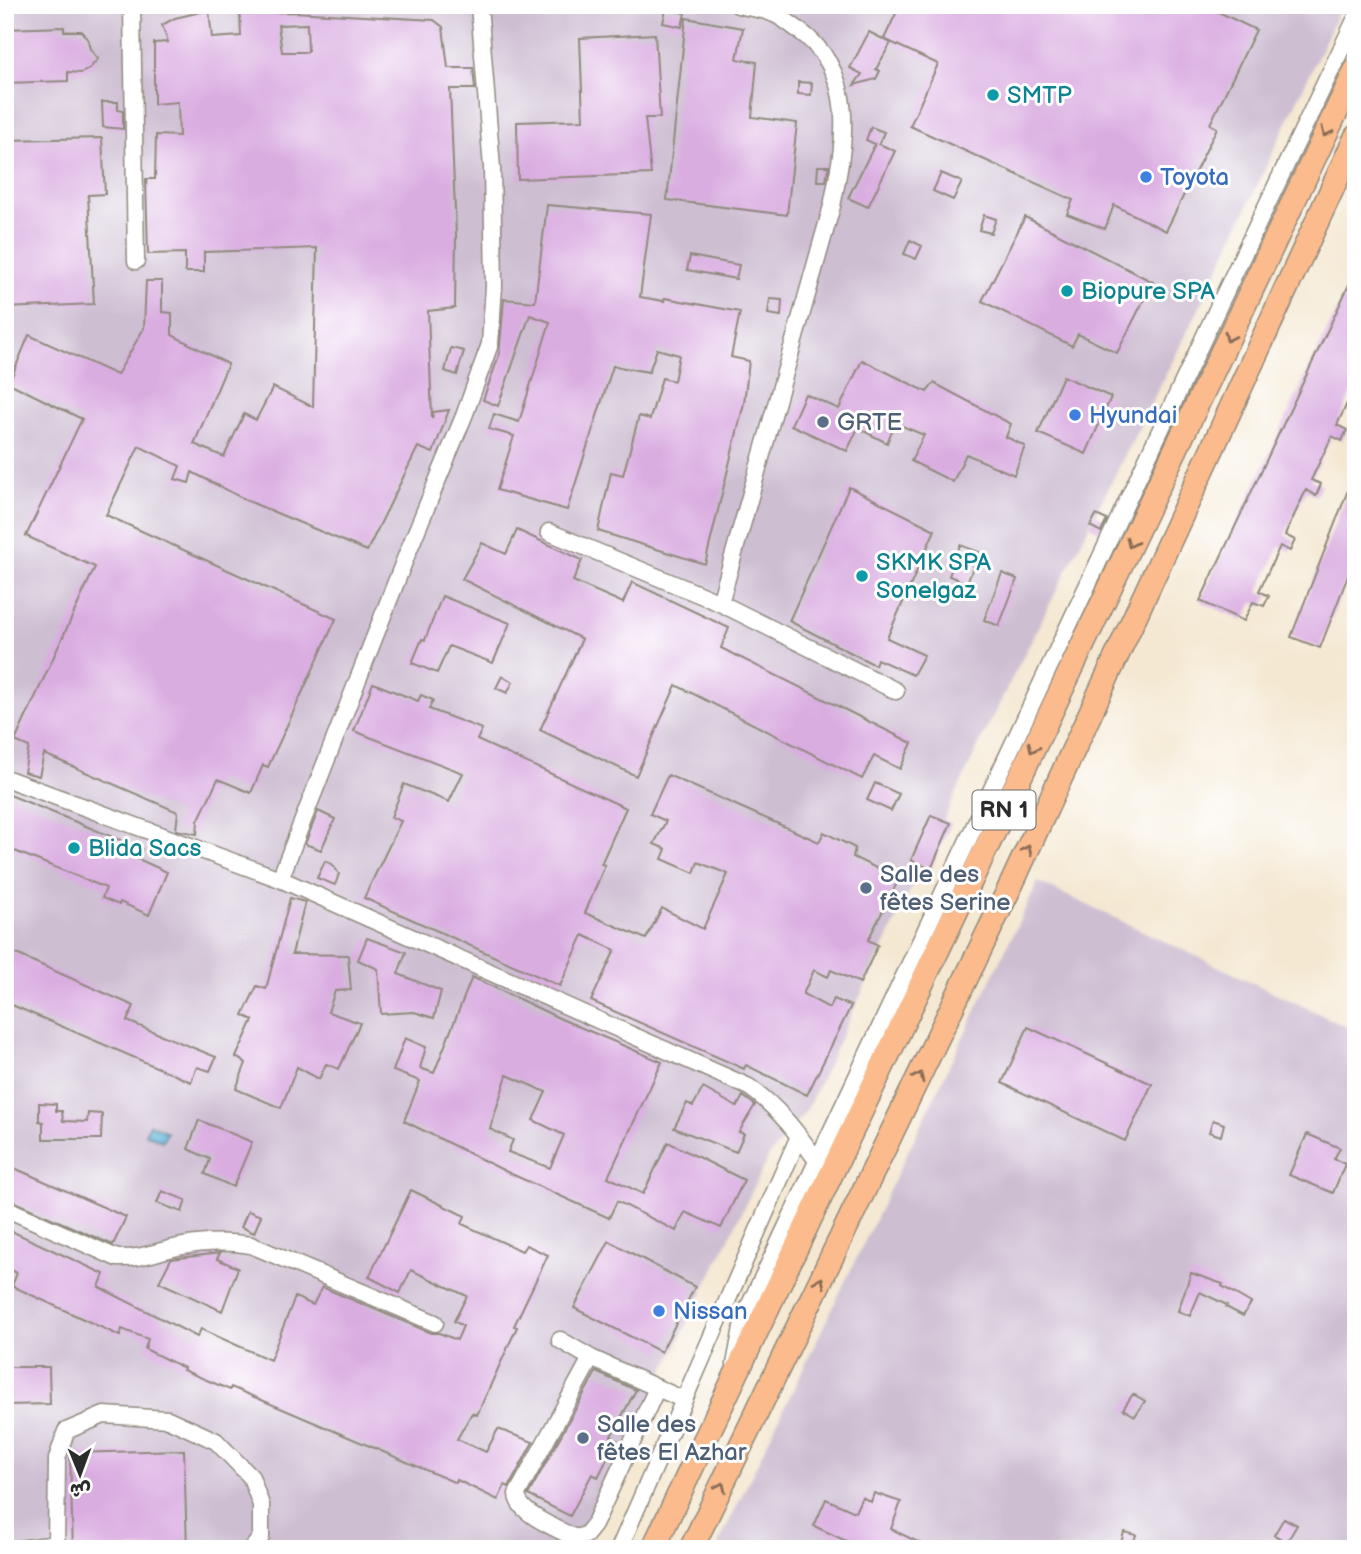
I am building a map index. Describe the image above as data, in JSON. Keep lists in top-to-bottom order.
{
  "streets": {
    "highway": ["RN 1"]
  },
  "places": [
    "SMTP",
    "Toyota",
    "Biopure SPA",
    "Hyundai",
    "GRTE",
    "SKMK SPA Sonelgaz",
    "Blida Sacs",
    "Salle des fêtes Serine",
    "Nissan",
    "Salle des fêtes El Azhar"
  ],
  "north": "bottom"
}
